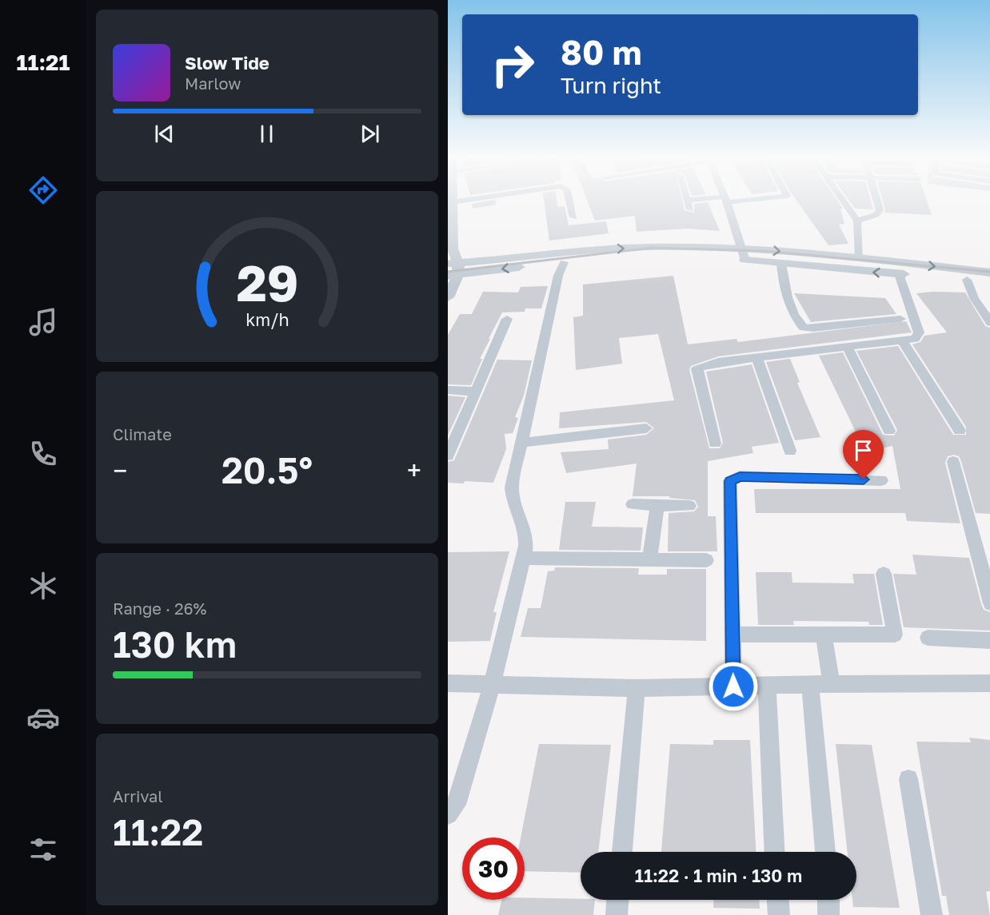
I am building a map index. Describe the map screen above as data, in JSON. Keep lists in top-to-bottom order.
{
  "page": {
    "tabs": "11:21",
    "turn": ["80 m", "Turn right"],
    "song": ["Slow Tide", "Marlow"],
    "tile": [
      "Climate",
      ["Range · 26%", "130 km"],
      ["Arrival", "11:22"]
    ],
    "heat": ["−", "20.5°", "+"],
    "limit": "30",
    "trip": "11:22 · 1 min · 130 m",
    "gauge": ["29", "km/h"]
  }
}
